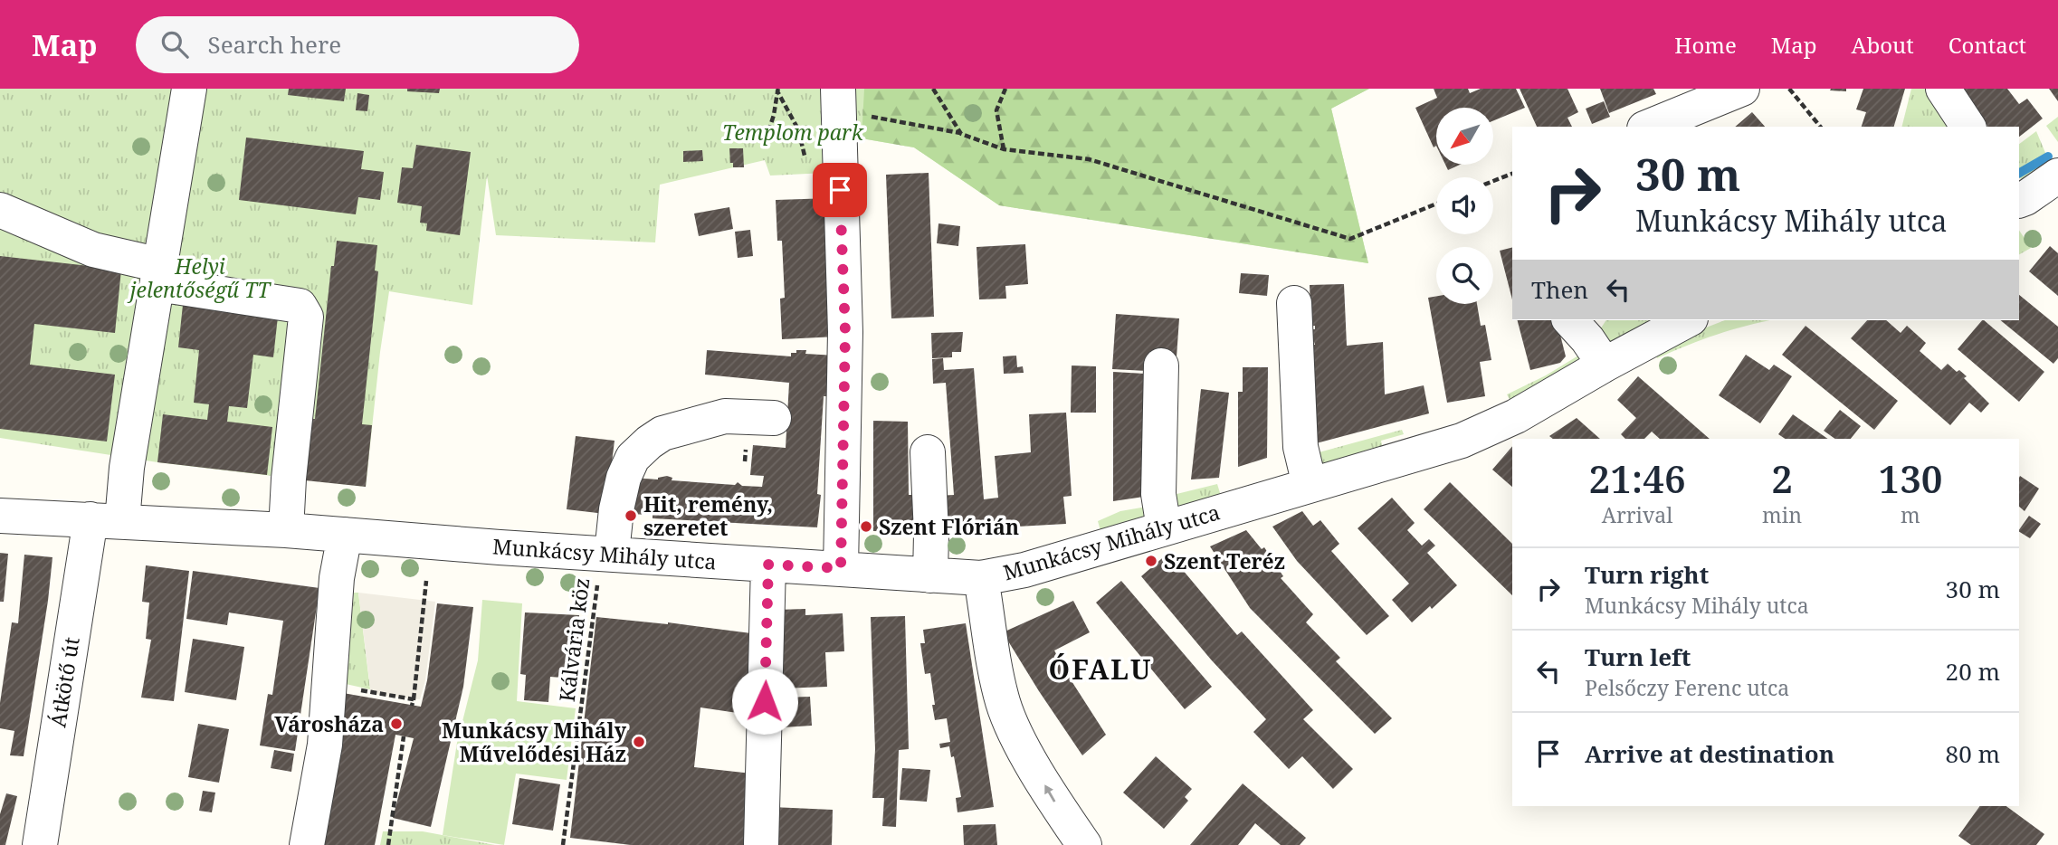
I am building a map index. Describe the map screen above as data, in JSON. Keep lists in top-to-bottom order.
{
  "streets": {
    "street": ["Munkácsy Mihály utca", "Átkötő út"],
    "path": ["Kálvária köz"]
  },
  "crossings": [
    ["Munkácsy Mihály utca", "Kálvária köz"],
    ["Munkácsy Mihály utca", "Átkötő út"]
  ],
  "districts": ["ÓFALU"],
  "parks": ["Templom park", "Helyi jelentőségű TT"],
  "places": [
    "Hit, remény, szeretet",
    "Szent Flórián",
    "Szent Teréz",
    "Városháza",
    "Munkácsy Mihály Művelődési Ház"
  ],
  "north": "bottom left",
  "page": {
    "header": "Map",
    "search": "Search here",
    "nav": [
      "Home",
      "Map",
      "About",
      "Contact"
    ],
    "turn": ["30 m", "Munkácsy Mihály utca"],
    "then": "Then",
    "eta": [
      "21:46",
      "Arrival",
      "2",
      "min",
      "130",
      "m"
    ],
    "list": [
      {
        "name": "Turn right",
        "note": "Munkácsy Mihály utca",
        "value": "30 m"
      },
      {
        "name": "Turn left",
        "note": "Pelsőczy Ferenc utca",
        "value": "20 m"
      },
      {
        "name": "Arrive at destination",
        "value": "80 m"
      }
    ]
  }
}
